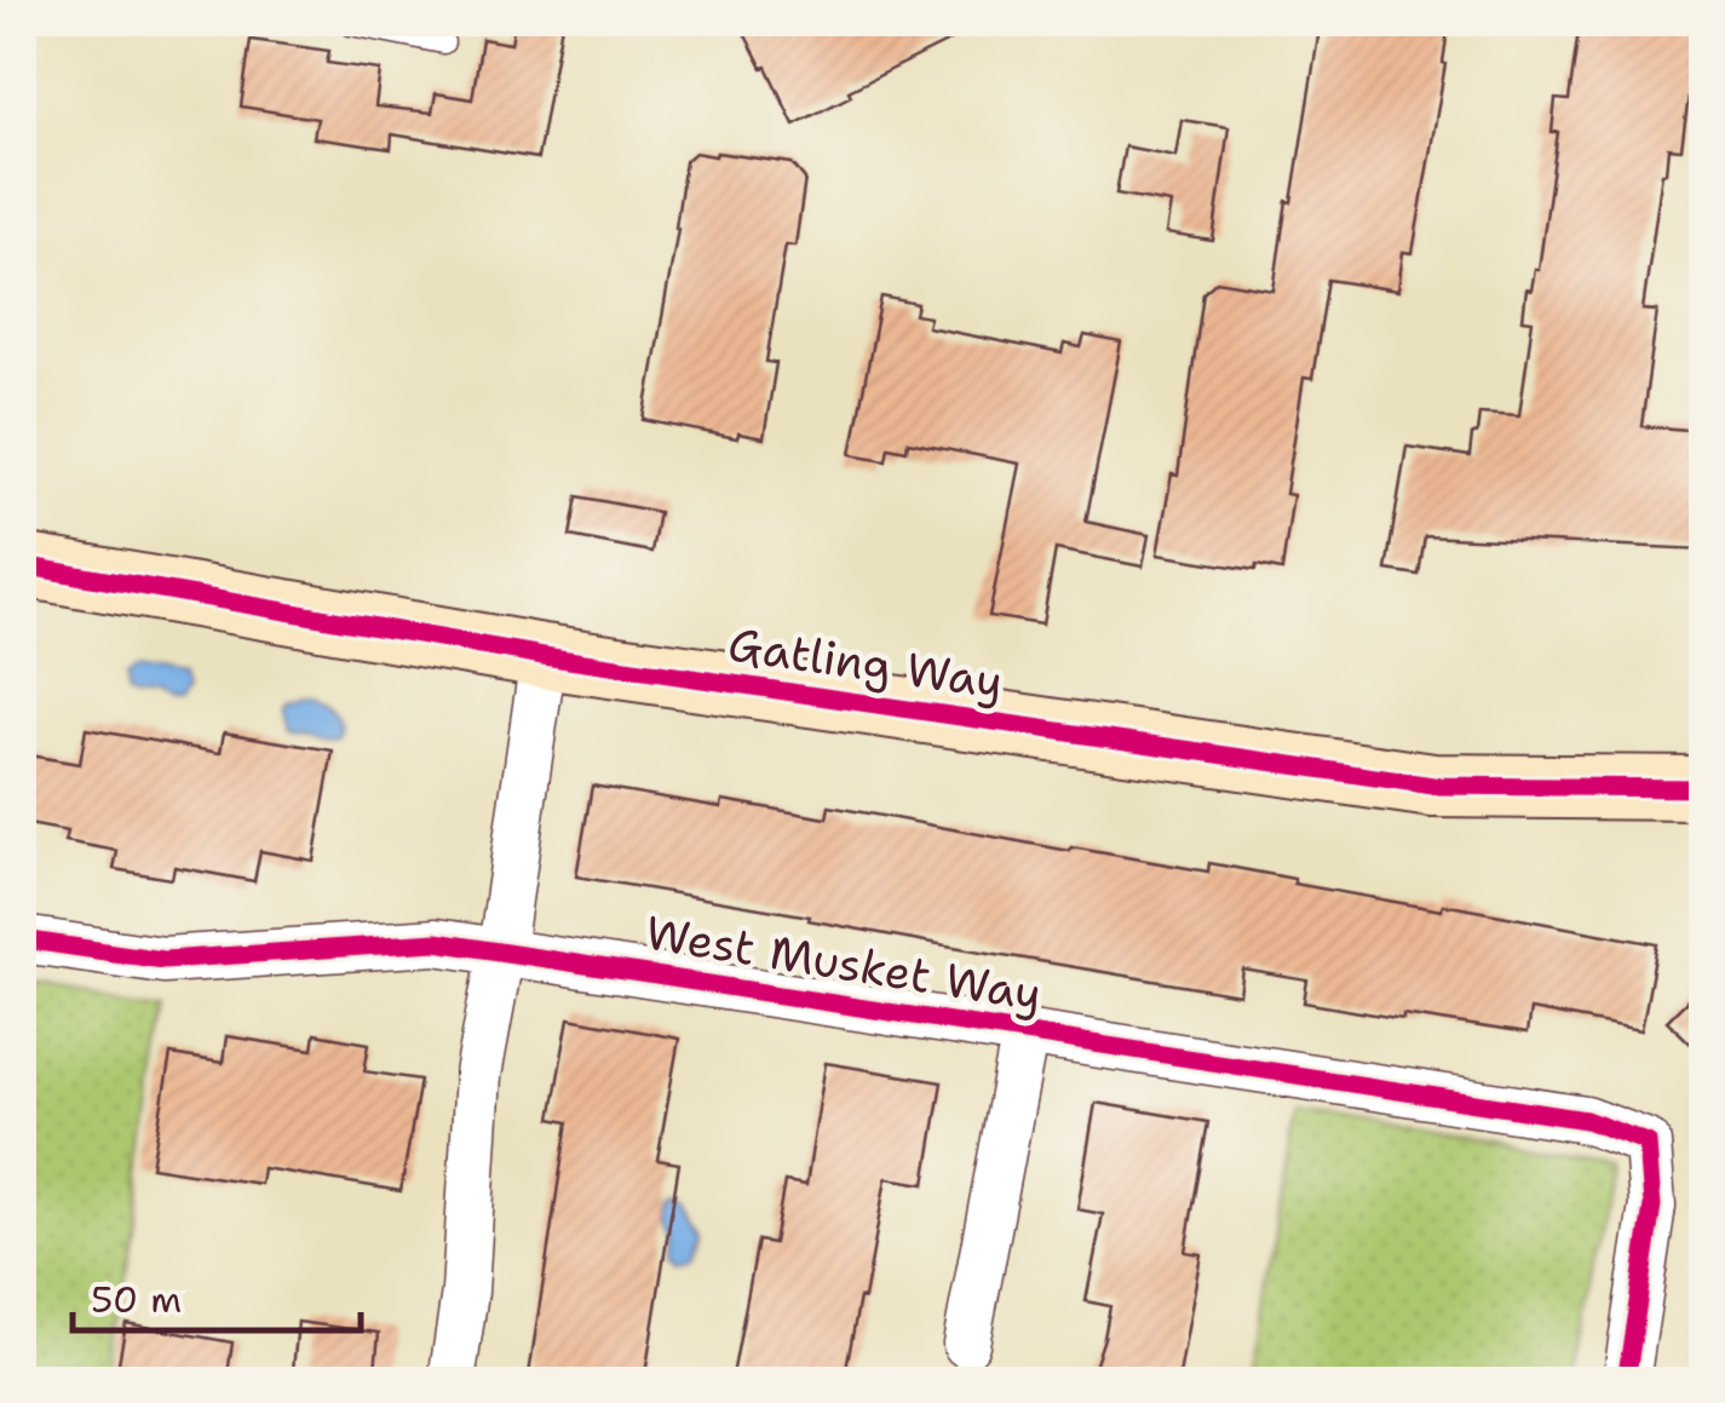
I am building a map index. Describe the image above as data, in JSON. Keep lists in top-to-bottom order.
{
  "streets": {
    "street": ["Gatling Way", "West Musket Way"]
  },
  "scale_bar": "50 m"
}
